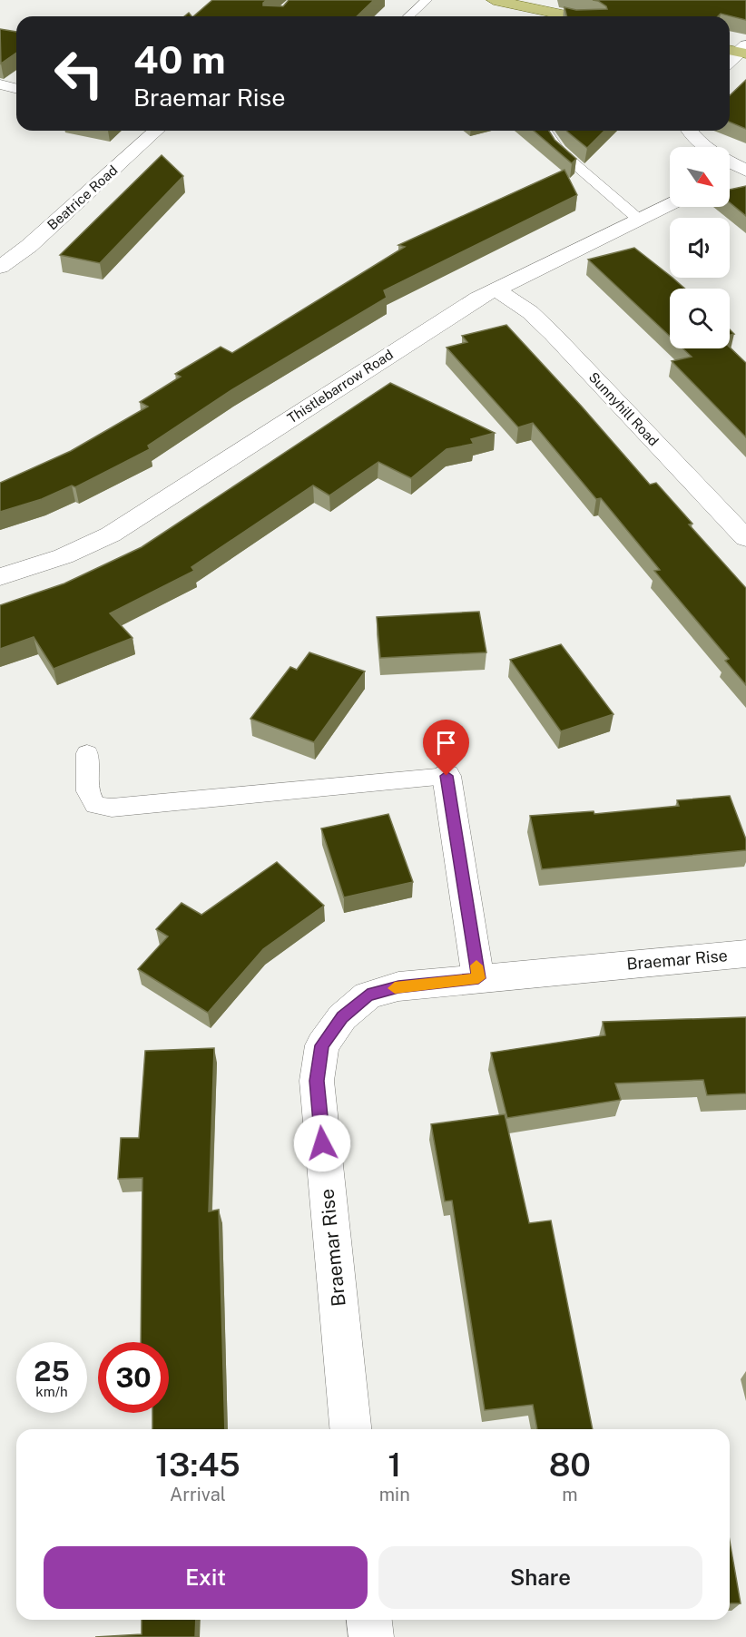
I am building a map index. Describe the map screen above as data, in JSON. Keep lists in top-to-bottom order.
{
  "streets": {
    "street": [
      "Beatrice Road",
      "Thistlebarrow Road",
      "Sunnyhill Road",
      "Braemar Rise"
    ]
  },
  "crossings": [
    ["Thistlebarrow Road", "Sunnyhill Road"]
  ],
  "north": "bottom right",
  "page": {
    "turn": ["40 m", "Braemar Rise"],
    "speed": "25 km/h",
    "limit": "30",
    "eta": [
      "13:45",
      "Arrival",
      "1",
      "min",
      "80",
      "m"
    ],
    "buttons": ["Exit", "Share"]
  }
}
